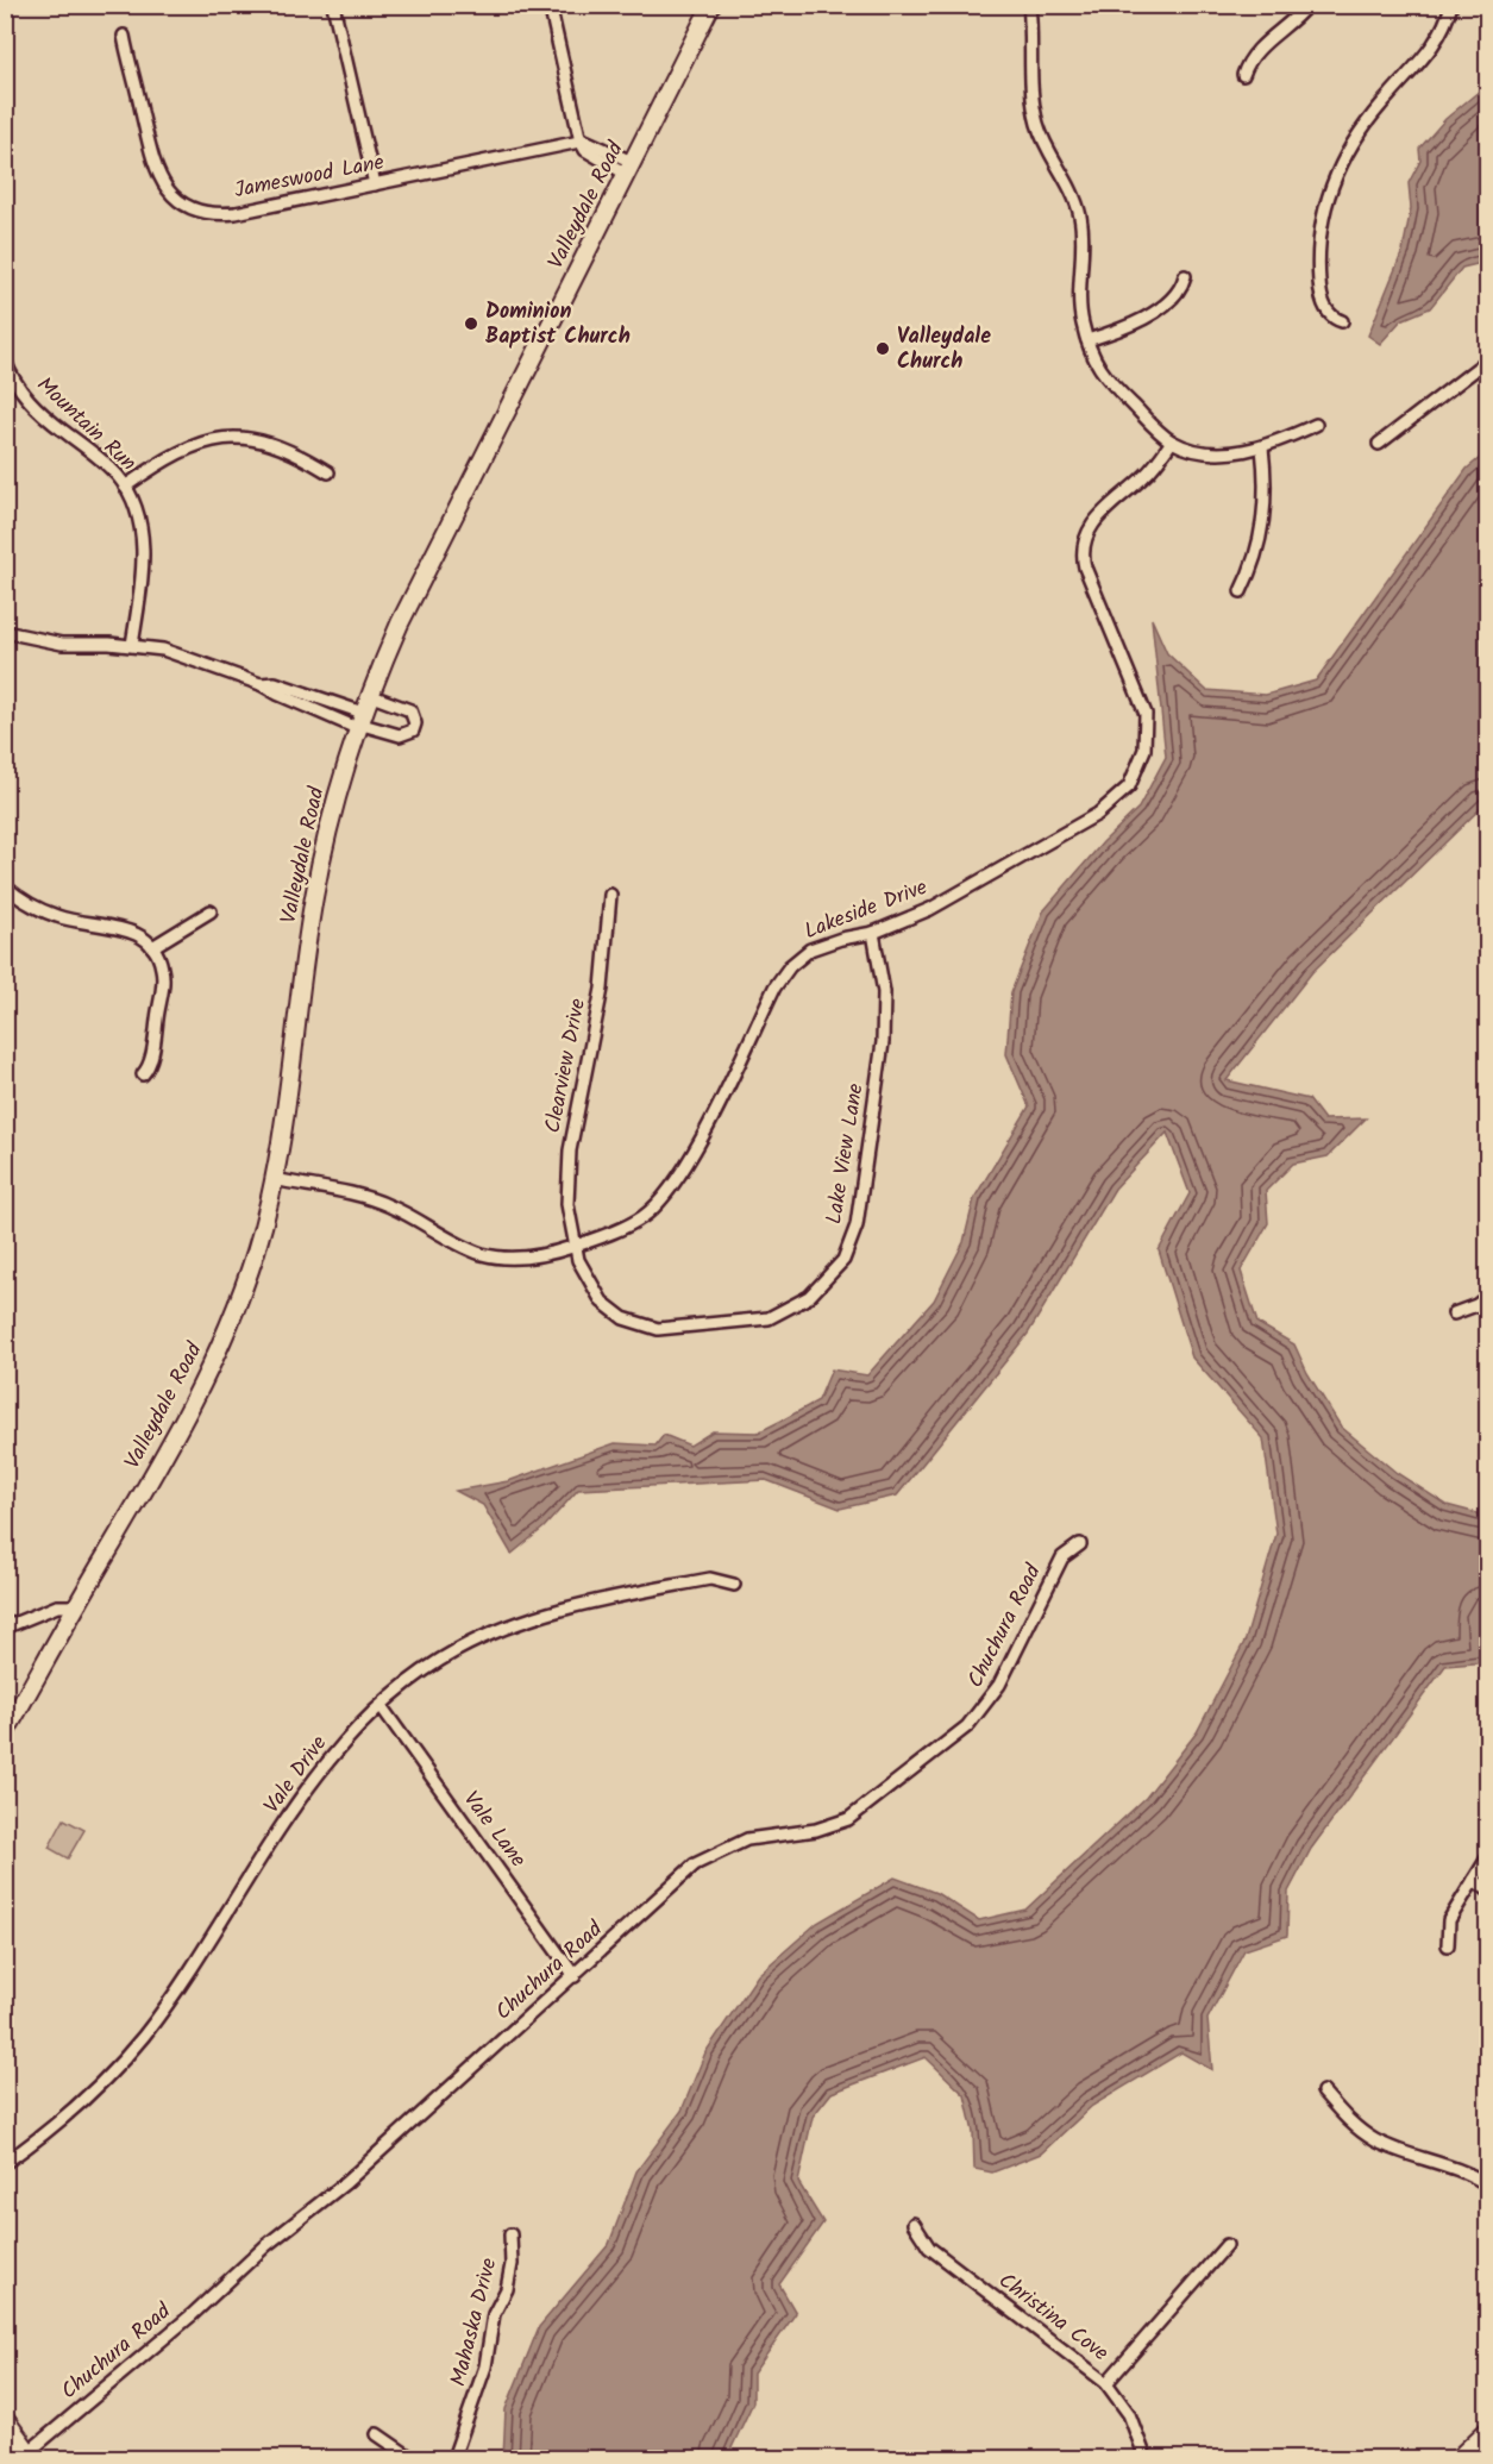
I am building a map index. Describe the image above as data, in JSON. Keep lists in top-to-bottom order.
{
  "streets": {
    "main road": ["Valleydale Road"],
    "street": [
      "Jameswood Lane",
      "Mountain Run",
      "Lakeside Drive",
      "Clearview Drive",
      "Lake View Lane",
      "Chuchura Road",
      "Vale Drive",
      "Vale Lane",
      "Christina Cove",
      "Mahaska Drive"
    ]
  },
  "crossings": [
    ["Valleydale Road", "Lakeside Drive"],
    ["Lakeside Drive", "Clearview Drive"],
    ["Lakeside Drive", "Lake View Lane"],
    ["Clearview Drive", "Lake View Lane"],
    ["Chuchura Road", "Vale Lane"],
    ["Vale Drive", "Vale Lane"]
  ],
  "places": ["Dominion Baptist Church", "Valleydale Church"]
}
